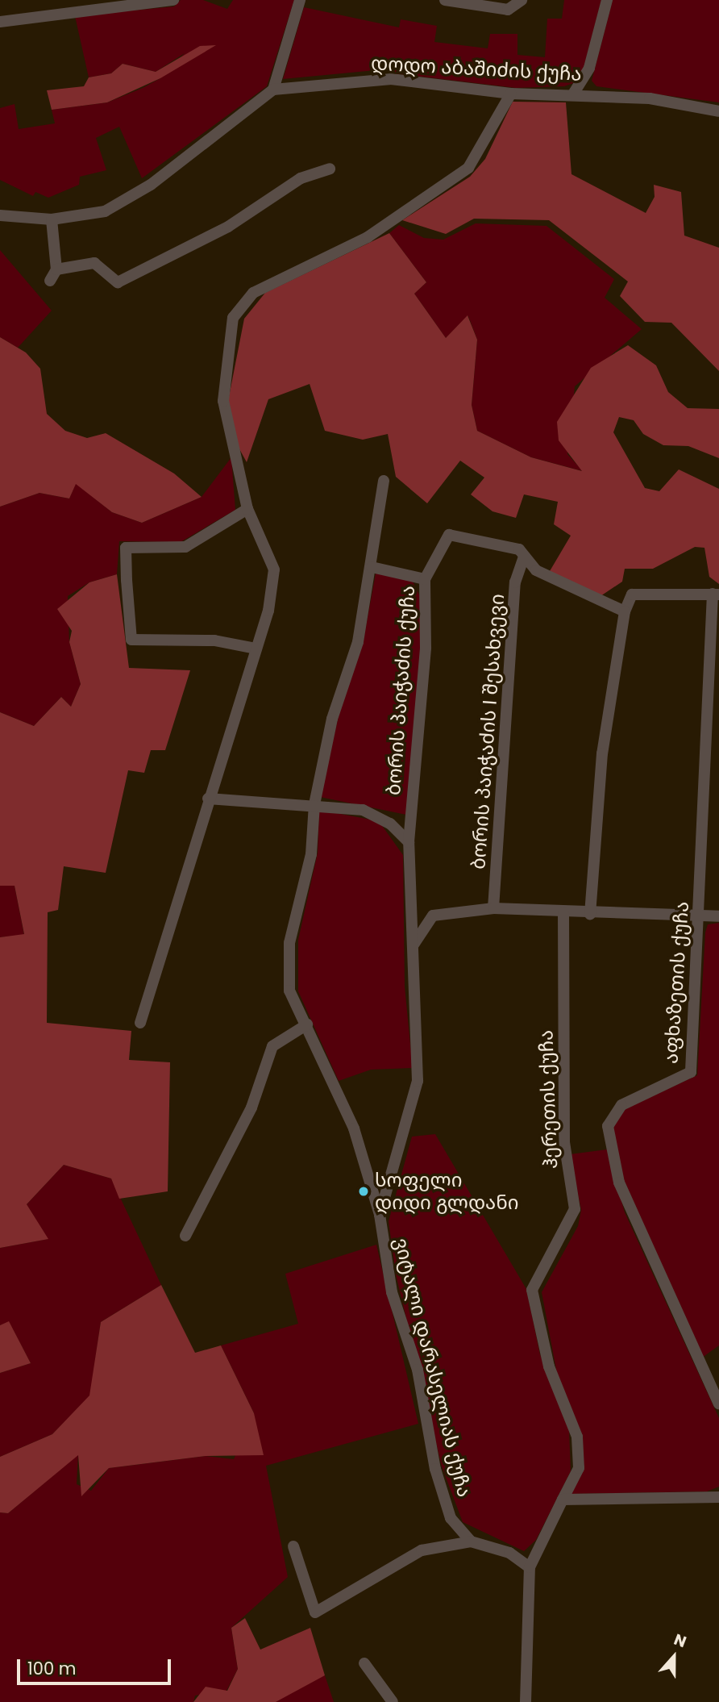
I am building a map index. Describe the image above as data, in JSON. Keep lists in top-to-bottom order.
{
  "streets": {
    "street": [
      "დოდო აბაშიძის ქუჩა",
      "ბორის პაიჭაძის ქუჩა",
      "ბორის პაიჭაძის I შესახვევი",
      "აფხაზეთის ქუჩა",
      "ჰერეთის ქუჩა",
      "ვიტალი დარასელიას ქუჩა"
    ]
  },
  "crossings": [
    ["ბორის პაიჭაძის ქუჩა", "ბორის პაიჭაძის I შესახვევი"],
    ["ბორის პაიჭაძის ქუჩა", "ვიტალი დარასელიას ქუჩა"]
  ],
  "places": ["სოფელი დიდი გლდანი"],
  "scale_bar": "100 m",
  "north": "top"
}
